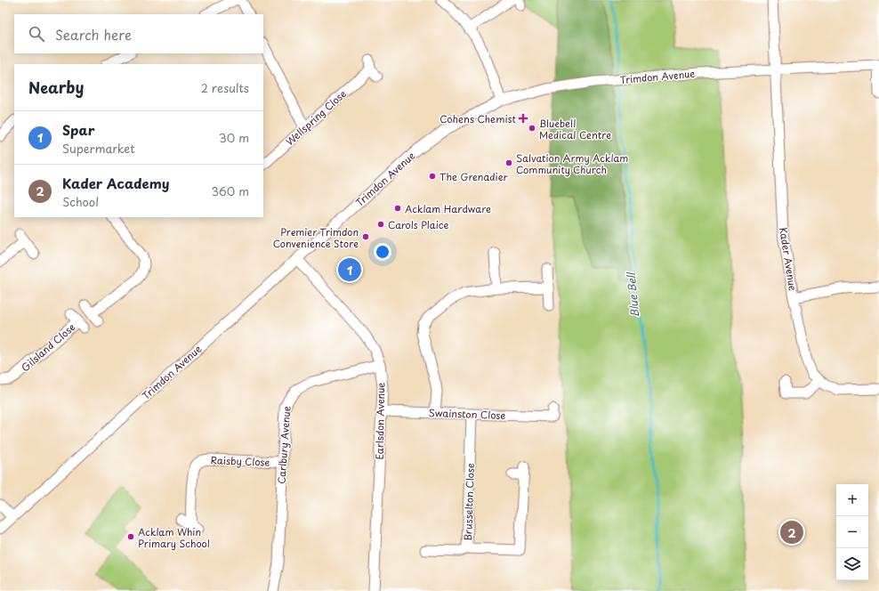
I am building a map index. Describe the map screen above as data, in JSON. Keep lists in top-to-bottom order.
{
  "streets": {
    "street": [
      "Trimdon Avenue",
      "Wellspring Close",
      "Kader Avenue",
      "Gilsland Close",
      "Swainston Close",
      "Earlsdon Avenue",
      "Carlbury Avenue",
      "Raisby Close",
      "Brusselton Close"
    ]
  },
  "crossings": [
    ["Trimdon Avenue", "Kader Avenue"],
    ["Trimdon Avenue", "Earlsdon Avenue"],
    ["Swainston Close", "Earlsdon Avenue"],
    ["Swainston Close", "Brusselton Close"],
    ["Earlsdon Avenue", "Carlbury Avenue"],
    ["Carlbury Avenue", "Raisby Close"]
  ],
  "water": ["Blue Bell"],
  "places": {
    "health": ["Cohens Chemist"],
    "other": [
      "Bluebell Medical Centre",
      "Salvation Army Acklam Community Church",
      "The Grenadier",
      "Acklam Hardware",
      "Carols Plaice",
      "Premier Trimdon Convenience Store",
      "Acklam Whin Primary School"
    ]
  },
  "page": {
    "search": "Search here",
    "heading": ["Nearby", "2 results"],
    "list": [
      {
        "mark": "1",
        "name": "Spar",
        "note": "Supermarket",
        "value": "30 m"
      },
      {
        "mark": "2",
        "name": "Kader Academy",
        "note": "School",
        "value": "360 m"
      }
    ],
    "pins": ["1", "2"],
    "map_buttons": ["+", "−"]
  }
}
